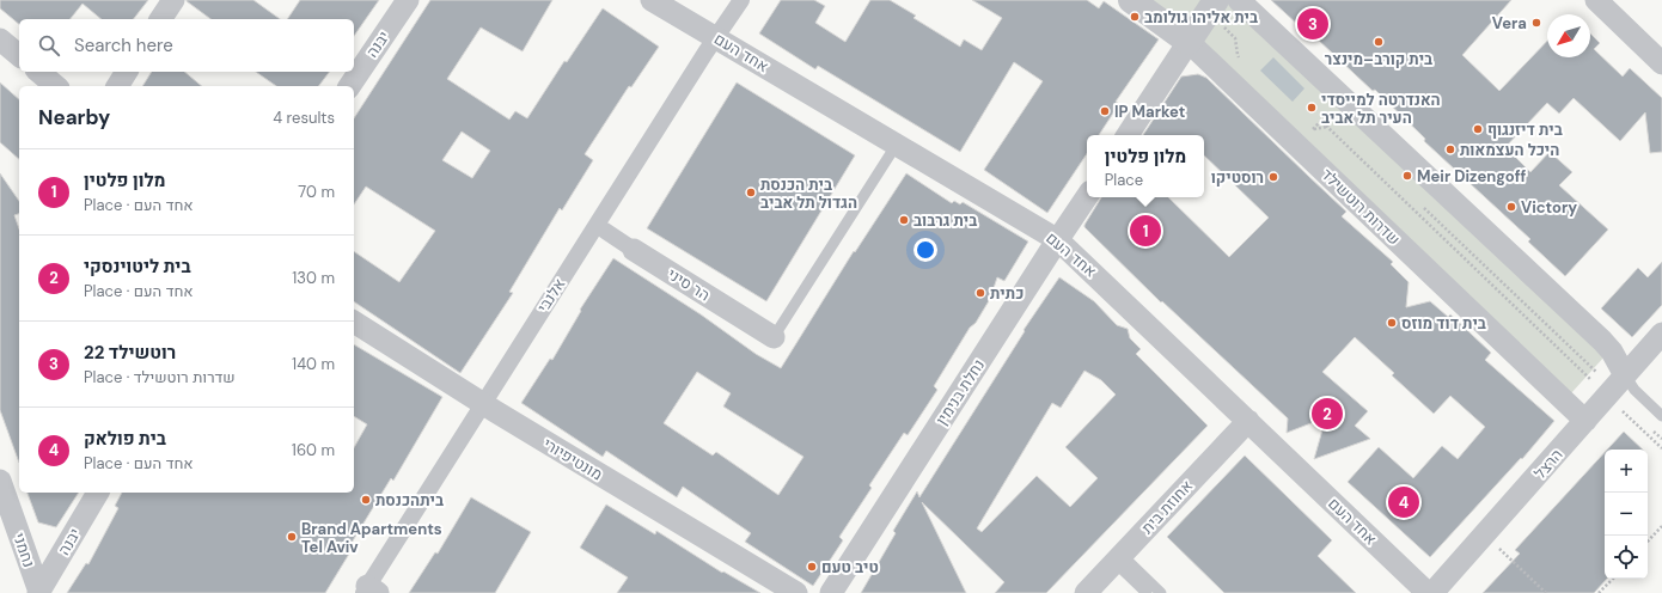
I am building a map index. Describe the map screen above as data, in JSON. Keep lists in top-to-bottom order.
{
  "streets": {
    "street": [
      "יבנה",
      "אחד העם",
      "שדרות רוטשילד",
      "הר סיני",
      "אלנבי",
      "נחלת בנימין",
      "מונטיפיורי",
      "הרצל",
      "אחוזת בית",
      "נחמני"
    ]
  },
  "crossings": [
    ["יבנה", "נחמני"],
    ["אחד העם", "אלנבי"],
    ["אחד העם", "נחלת בנימין"],
    ["אחד העם", "אחוזת בית"],
    ["שדרות רוטשילד", "הרצל"],
    ["אלנבי", "מונטיפיורי"]
  ],
  "places": [
    "בית אליהו גולומב",
    "Vera",
    "בית קורב–מינצר",
    "האנדרטה למייסדי העיר תל אביב",
    "IP Market",
    "בית דיזנגוף",
    "היכל העצמאות",
    "Meir Dizengoff",
    "רוסטיקו",
    "בית הכנסת הגדול תל אביב",
    "Victory",
    "בית גרבוב",
    "כתית",
    "בית דוד מוזס",
    "ביתהכנסת",
    "Brand Apartments Tel Aviv",
    "טיב טעם"
  ],
  "north": "bottom left",
  "page": {
    "pins": [
      "3",
      "1",
      "2",
      "4"
    ],
    "search": "Search here",
    "heading": ["Nearby", "4 results"],
    "popup": ["מלון פלטין", "Place"],
    "list": [
      {
        "mark": "1",
        "name": "מלון פלטין",
        "note": "Place · אחד העם",
        "value": "70 m"
      },
      {
        "mark": "2",
        "name": "בית ליטוינסקי",
        "note": "Place · אחד העם",
        "value": "130 m"
      },
      {
        "mark": "3",
        "name": "רוטשילד 22",
        "note": "Place · שדרות רוטשילד",
        "value": "140 m"
      },
      {
        "mark": "4",
        "name": "בית פולאק",
        "note": "Place · אחד העם",
        "value": "160 m"
      }
    ],
    "map_buttons": ["+", "−"]
  }
}
